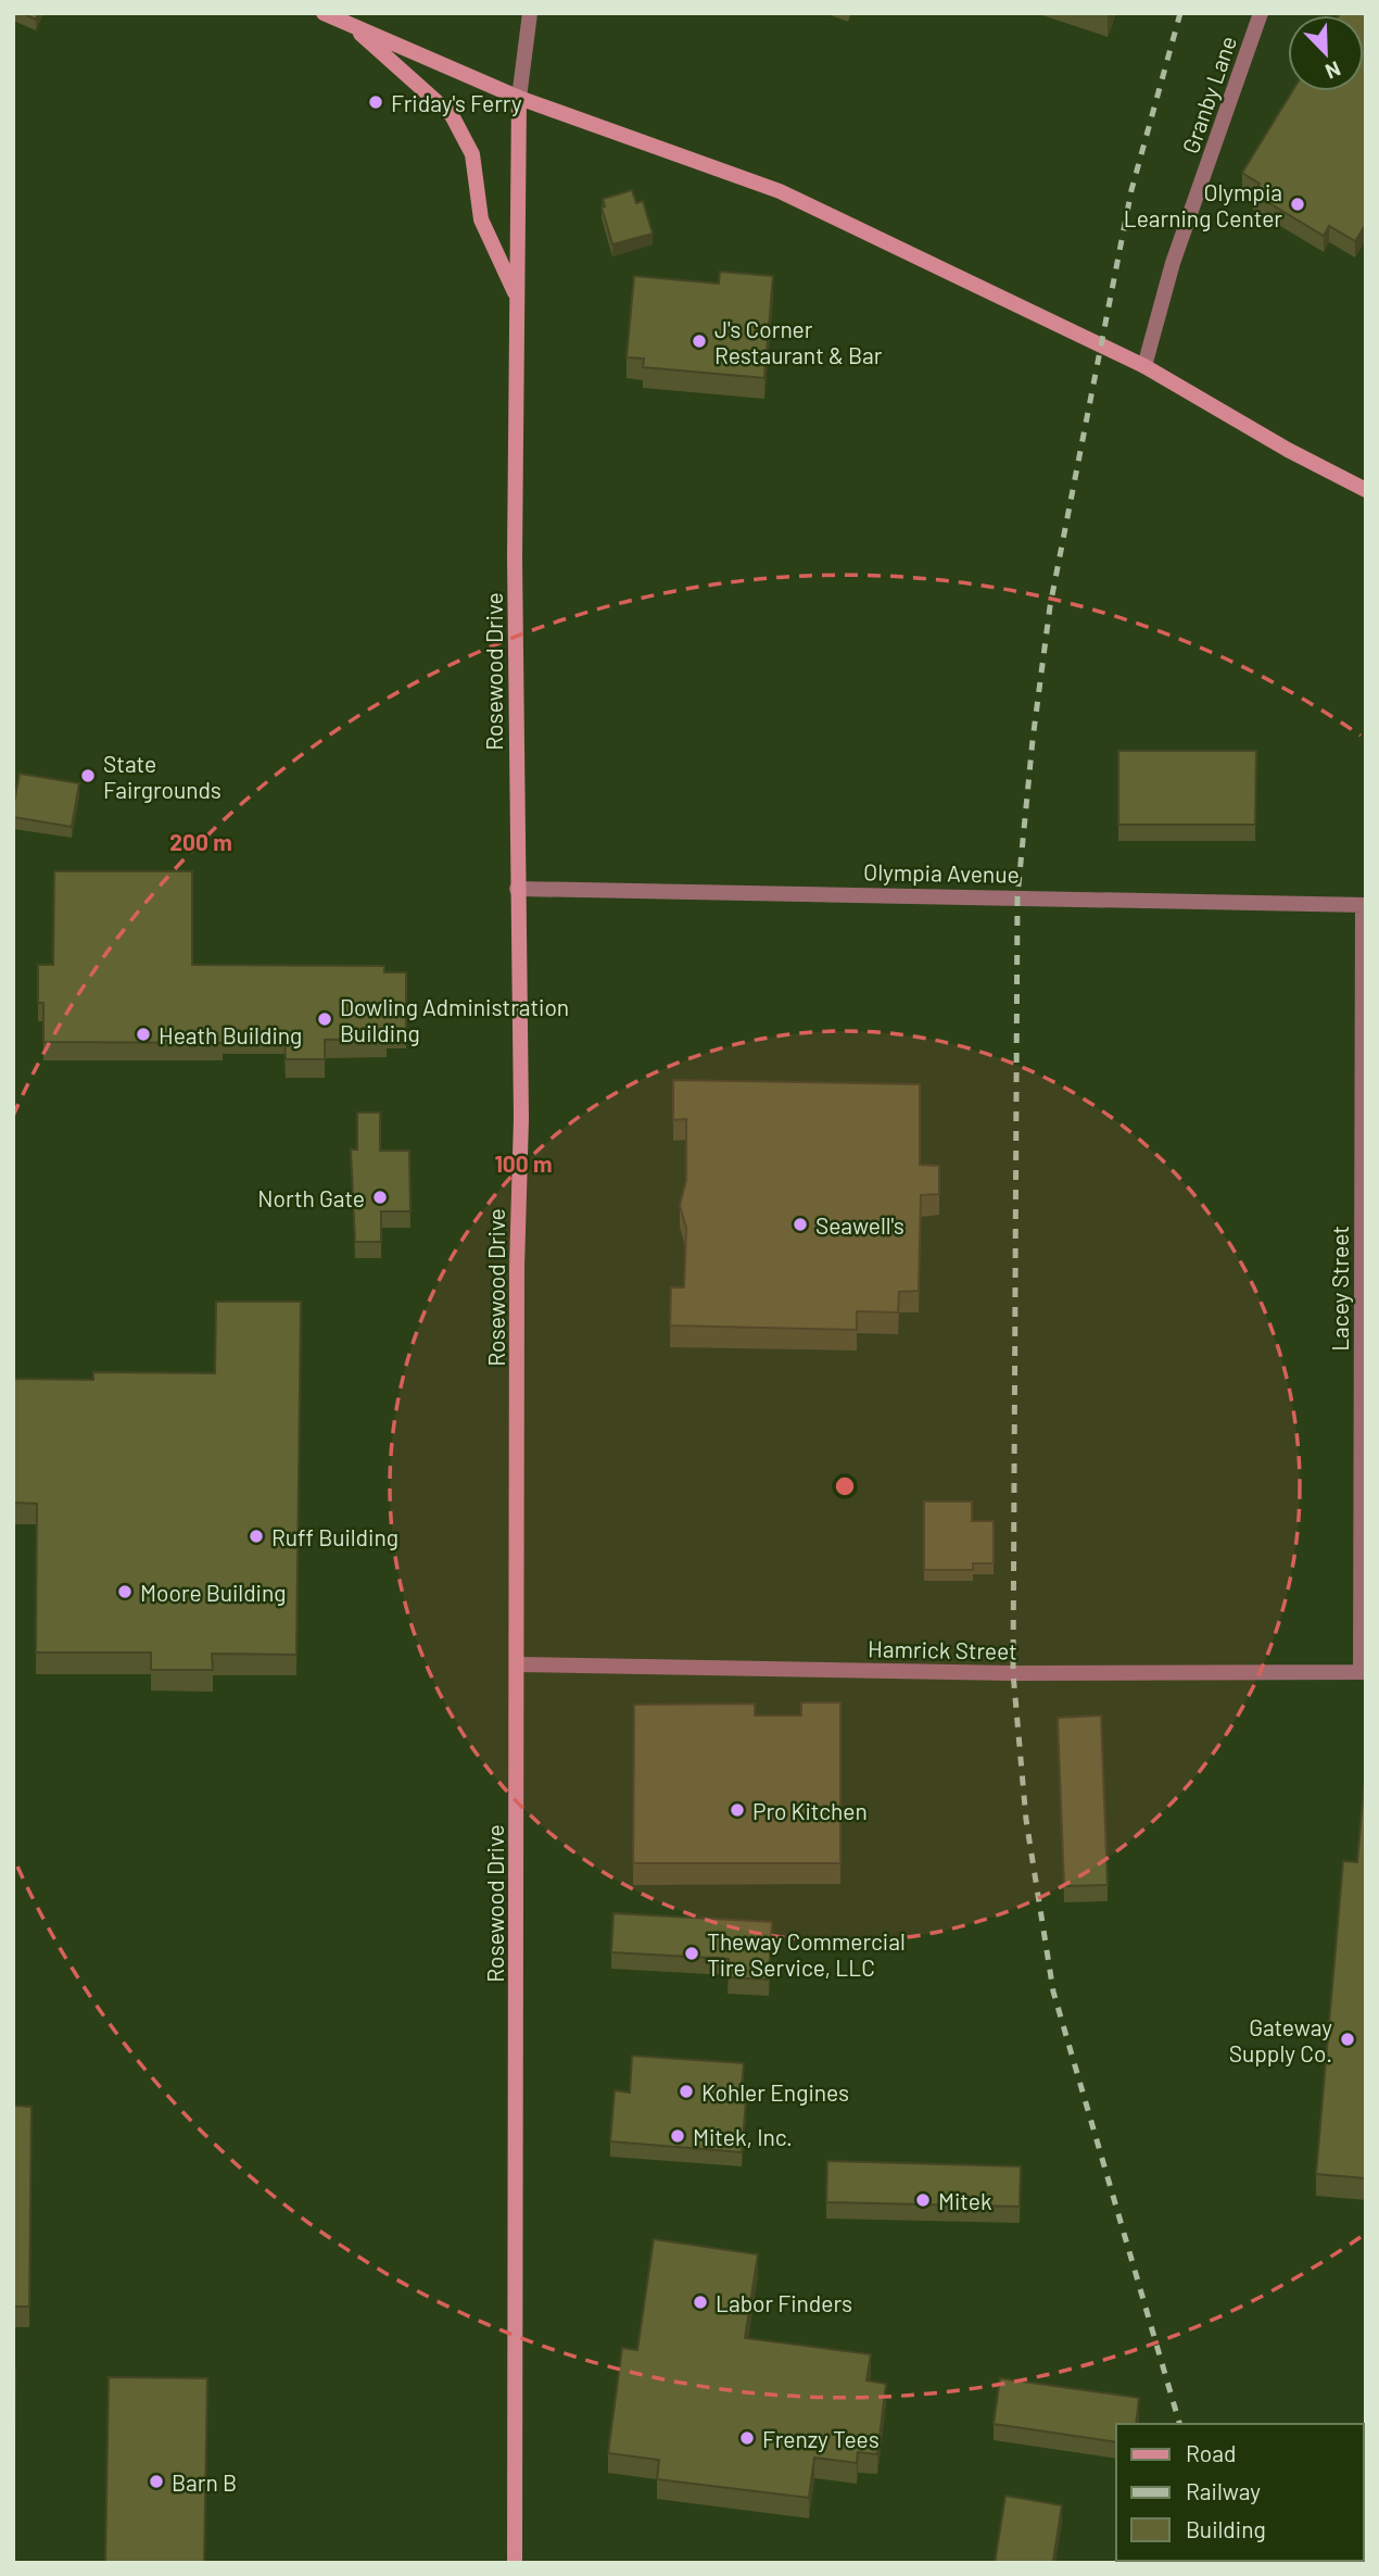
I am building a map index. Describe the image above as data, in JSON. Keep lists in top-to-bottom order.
{
  "streets": {
    "main road": ["Rosewood Drive"],
    "street": [
      "Granby Lane",
      "Olympia Avenue",
      "Lacey Street",
      "Hamrick Street"
    ]
  },
  "crossings": [
    ["Rosewood Drive", "Olympia Avenue"],
    ["Rosewood Drive", "Hamrick Street"],
    ["Olympia Avenue", "Lacey Street"],
    ["Lacey Street", "Hamrick Street"]
  ],
  "places": [
    "Friday's Ferry",
    "Olympia Learning Center",
    "J's Corner Restaurant & Bar",
    "State Fairgrounds",
    "Dowling Administration Building",
    "Heath Building",
    "North Gate",
    "Seawell's",
    "Ruff Building",
    "Moore Building",
    "Pro Kitchen",
    "Theway Commercial Tire Service, LLC",
    "Gateway Supply Co.",
    "Kohler Engines",
    "Mitek, Inc.",
    "Mitek",
    "Labor Finders",
    "Frenzy Tees",
    "Barn B"
  ],
  "legend": ["Road", "Railway", "Building"],
  "north": "bottom right",
  "rings": ["200 m", "100 m"]
}
